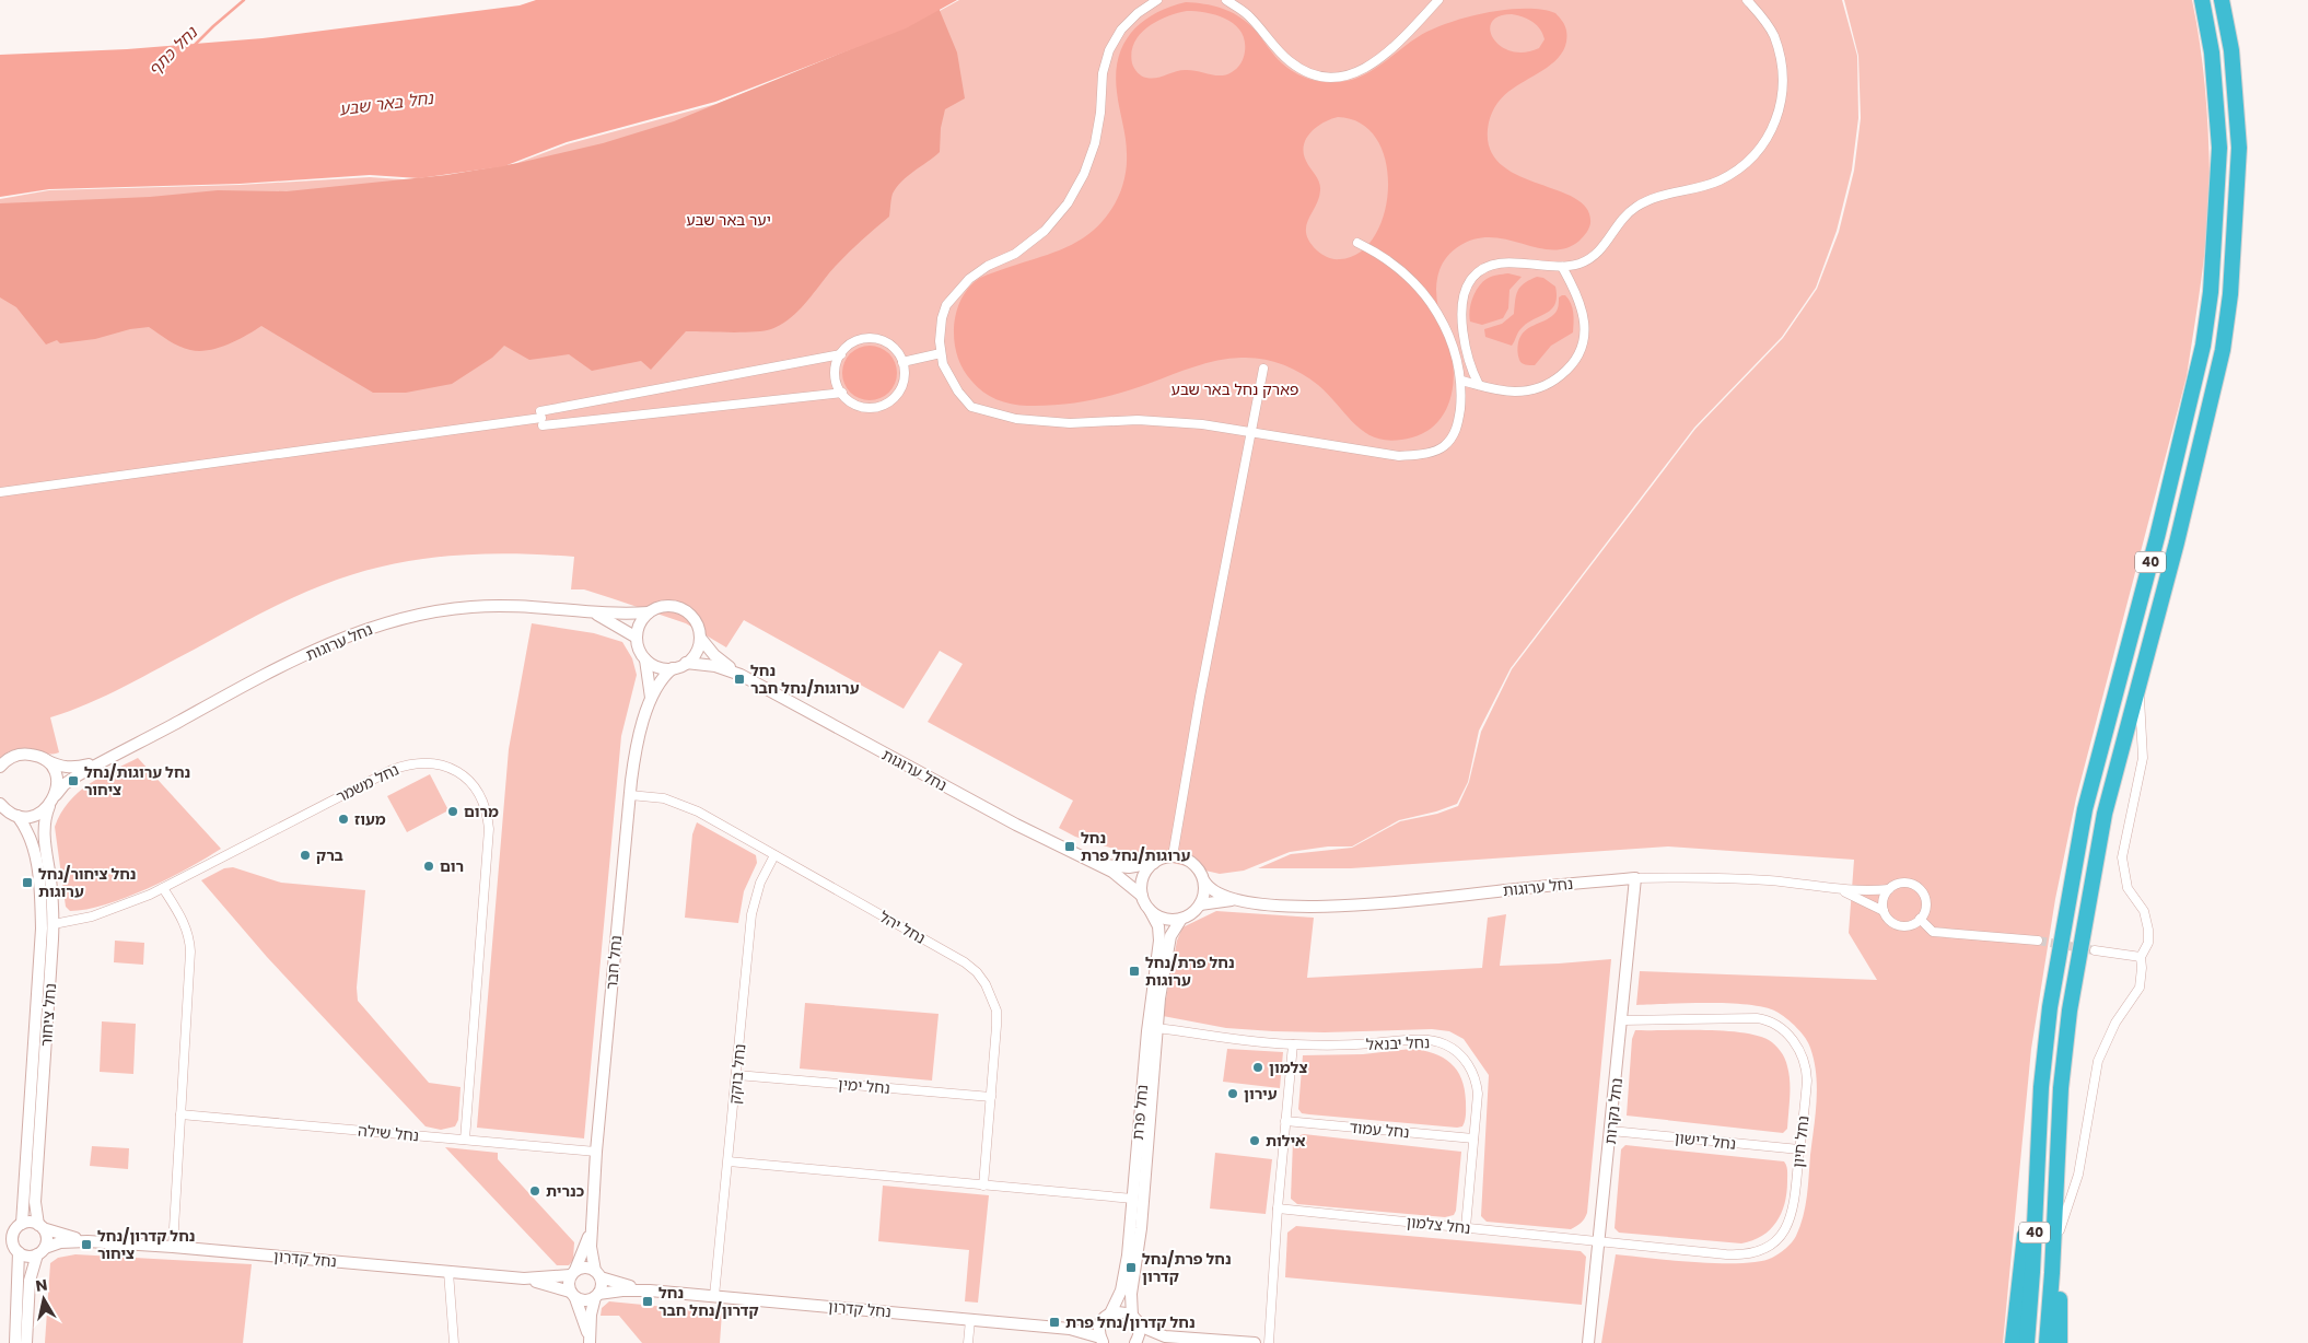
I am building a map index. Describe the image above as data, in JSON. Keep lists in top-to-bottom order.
{
  "streets": {
    "highway": ["40"],
    "street": [
      "נחל ערוגות",
      "נחל משמר",
      "נחל יהל",
      "נחל חבר",
      "נחל ציחור",
      "נחל יבנאל",
      "נחל בוקק",
      "נחל ימין",
      "נחל נקרות",
      "נחל פרת",
      "נחל עמוד",
      "נחל שילה",
      "נחל דישון",
      "נחל חיון",
      "נחל צלמון",
      "נחל קדרון"
    ]
  },
  "crossings": [
    ["נחל ערוגות", "נחל חבר"],
    ["נחל ערוגות", "נחל ציחור"],
    ["נחל ערוגות", "נחל נקרות"],
    ["נחל ערוגות", "נחל פרת"],
    ["נחל משמר", "נחל ציחור"],
    ["נחל משמר", "נחל שילה"],
    ["נחל יהל", "נחל חבר"],
    ["נחל יהל", "נחל בוקק"],
    ["נחל יהל", "נחל ימין"],
    ["נחל חבר", "נחל שילה"],
    ["נחל חבר", "נחל קדרון"],
    ["נחל ציחור", "נחל קדרון"],
    ["נחל יבנאל", "נחל פרת"],
    ["נחל יבנאל", "נחל עמוד"],
    ["נחל יבנאל", "נחל צלמון"],
    ["נחל בוקק", "נחל ימין"],
    ["נחל בוקק", "נחל קדרון"],
    ["נחל נקרות", "נחל דישון"],
    ["נחל נקרות", "נחל חיון"],
    ["נחל נקרות", "נחל צלמון"],
    ["נחל פרת", "נחל קדרון"],
    ["נחל דישון", "נחל חיון"],
    ["נחל חיון", "נחל צלמון"]
  ],
  "water": ["נחל כתף", "נחל באר שבע"],
  "parks": ["יער באר שבע", "פארק נחל באר שבע"],
  "places": {
    "transit": [
      "נחל ערוגות/נחל חבר",
      "נחל ערוגות/נחל ציחור",
      "נחל ערוגות/נחל פרת",
      "נחל ציחור/נחל ערוגות",
      "נחל פרת/נחל ערוגות",
      "נחל קדרון/נחל ציחור",
      "נחל פרת/נחל קדרון",
      "נחל קדרון/נחל חבר",
      "נחל קדרון/נחל פרת"
    ],
    "other": [
      "מרום",
      "מעוז",
      "ברק",
      "רום",
      "צלמון",
      "עירון",
      "אילות",
      "כנרית"
    ]
  },
  "north": "top"
}
